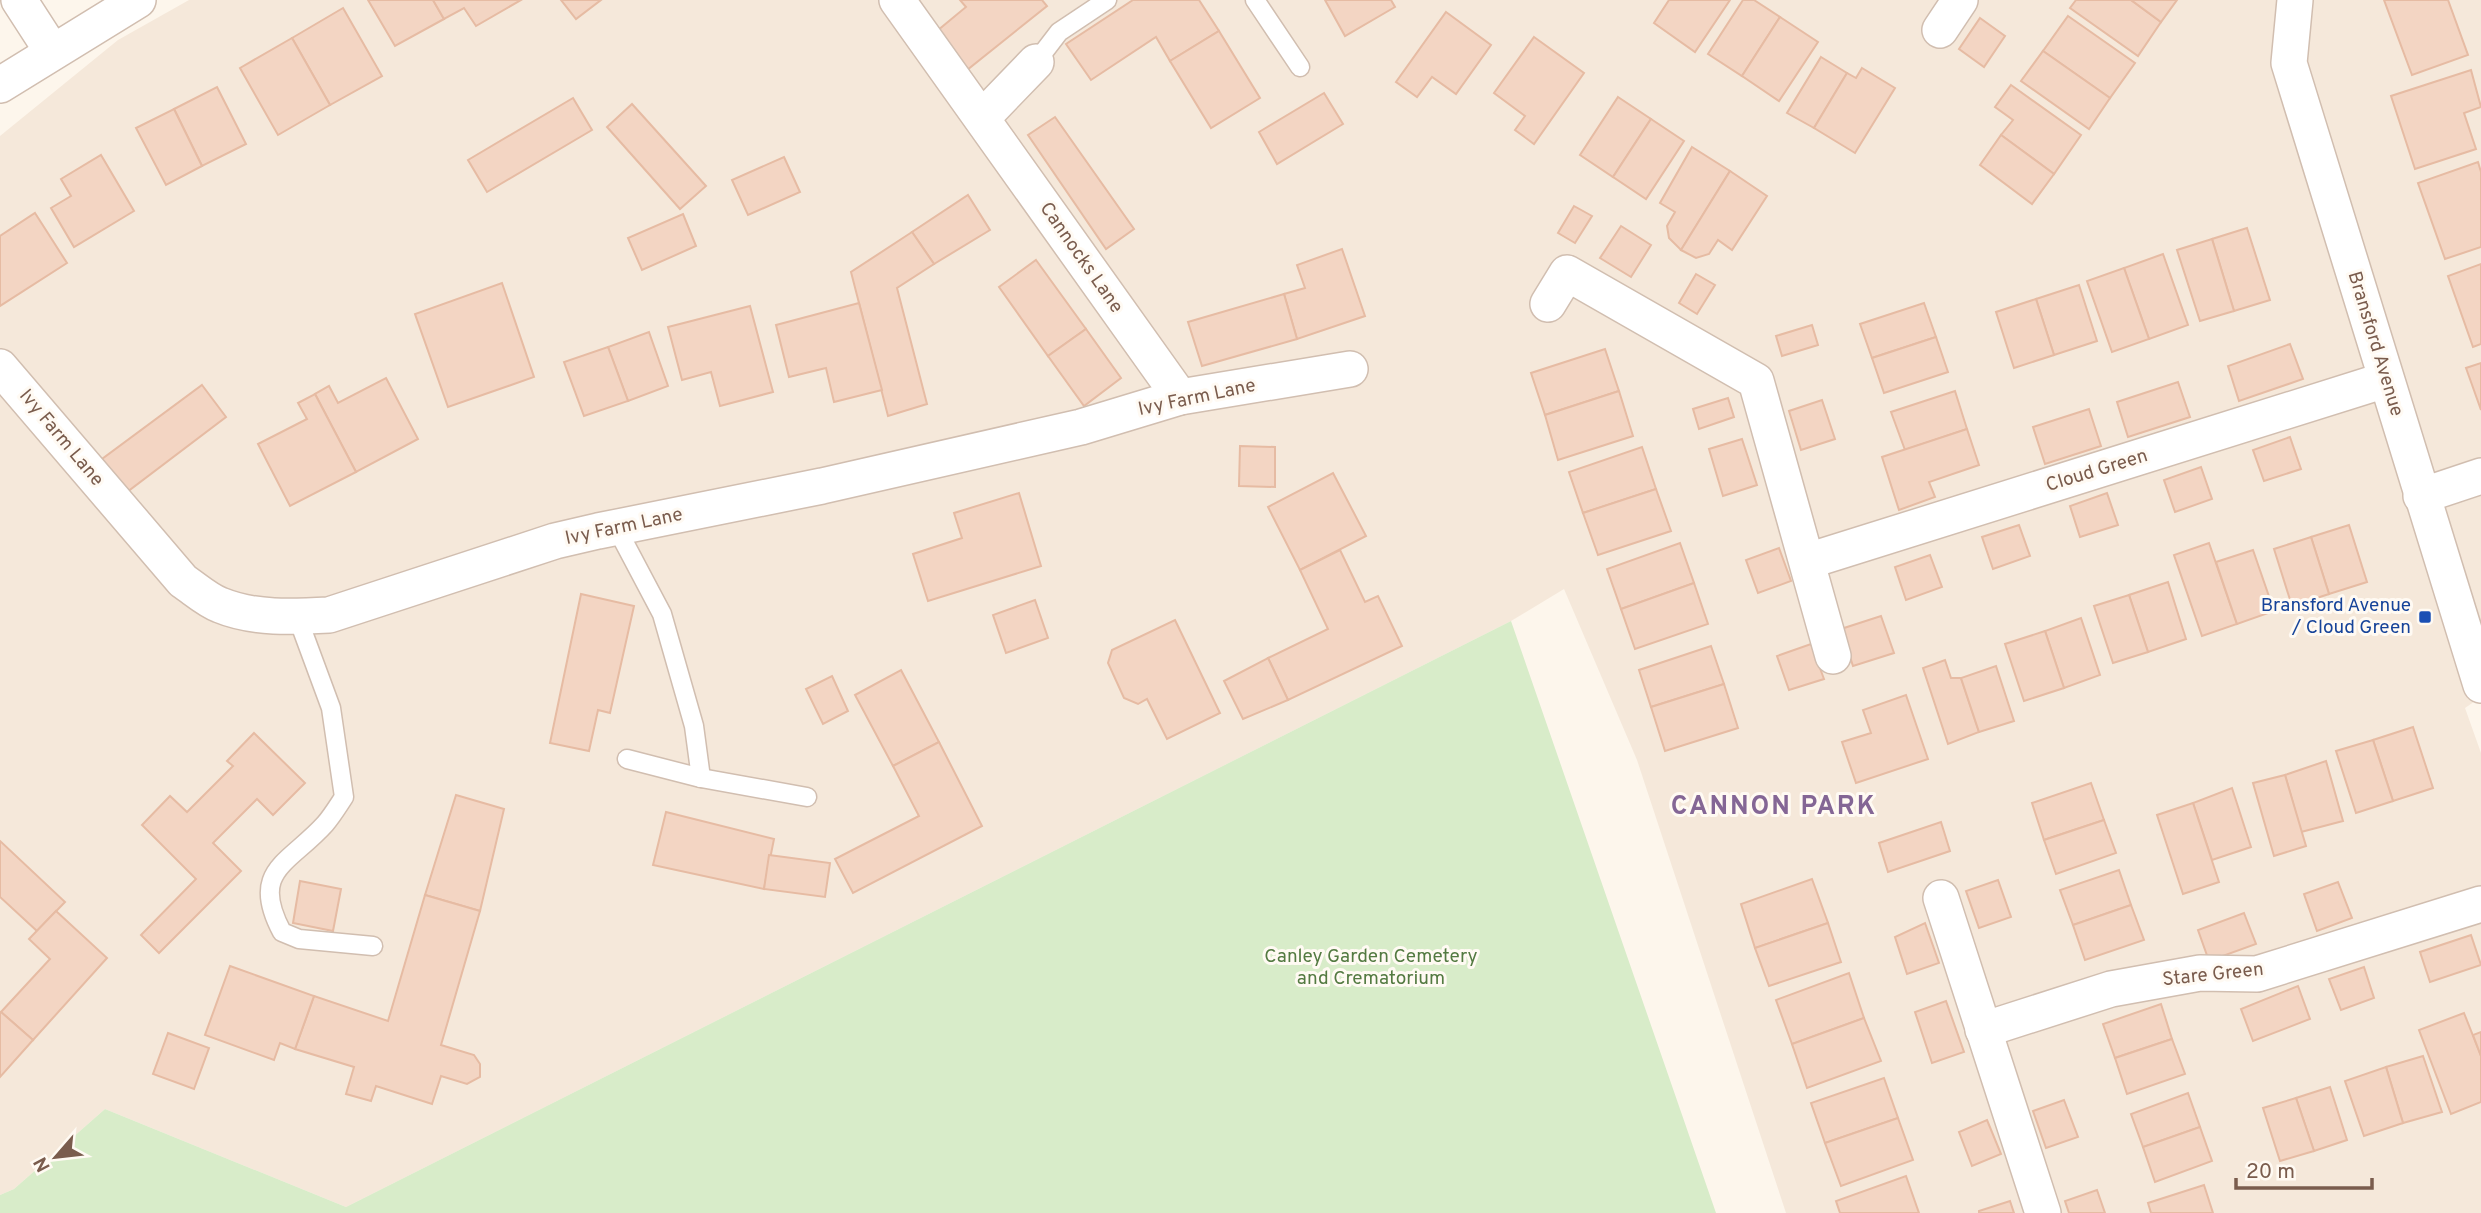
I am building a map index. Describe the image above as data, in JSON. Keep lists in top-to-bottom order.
{
  "streets": {
    "street": [
      "Cannocks Lane",
      "Bransford Avenue",
      "Ivy Farm Lane",
      "Cloud Green",
      "Stare Green"
    ]
  },
  "crossings": [
    ["Cannocks Lane", "Ivy Farm Lane"],
    ["Bransford Avenue", "Cloud Green"]
  ],
  "districts": ["CANNON PARK"],
  "parks": ["Canley Garden Cemetery and Crematorium"],
  "places": {
    "transit": ["Bransford Avenue / Cloud Green"]
  },
  "scale_bar": "20 m",
  "north": "bottom left"
}
